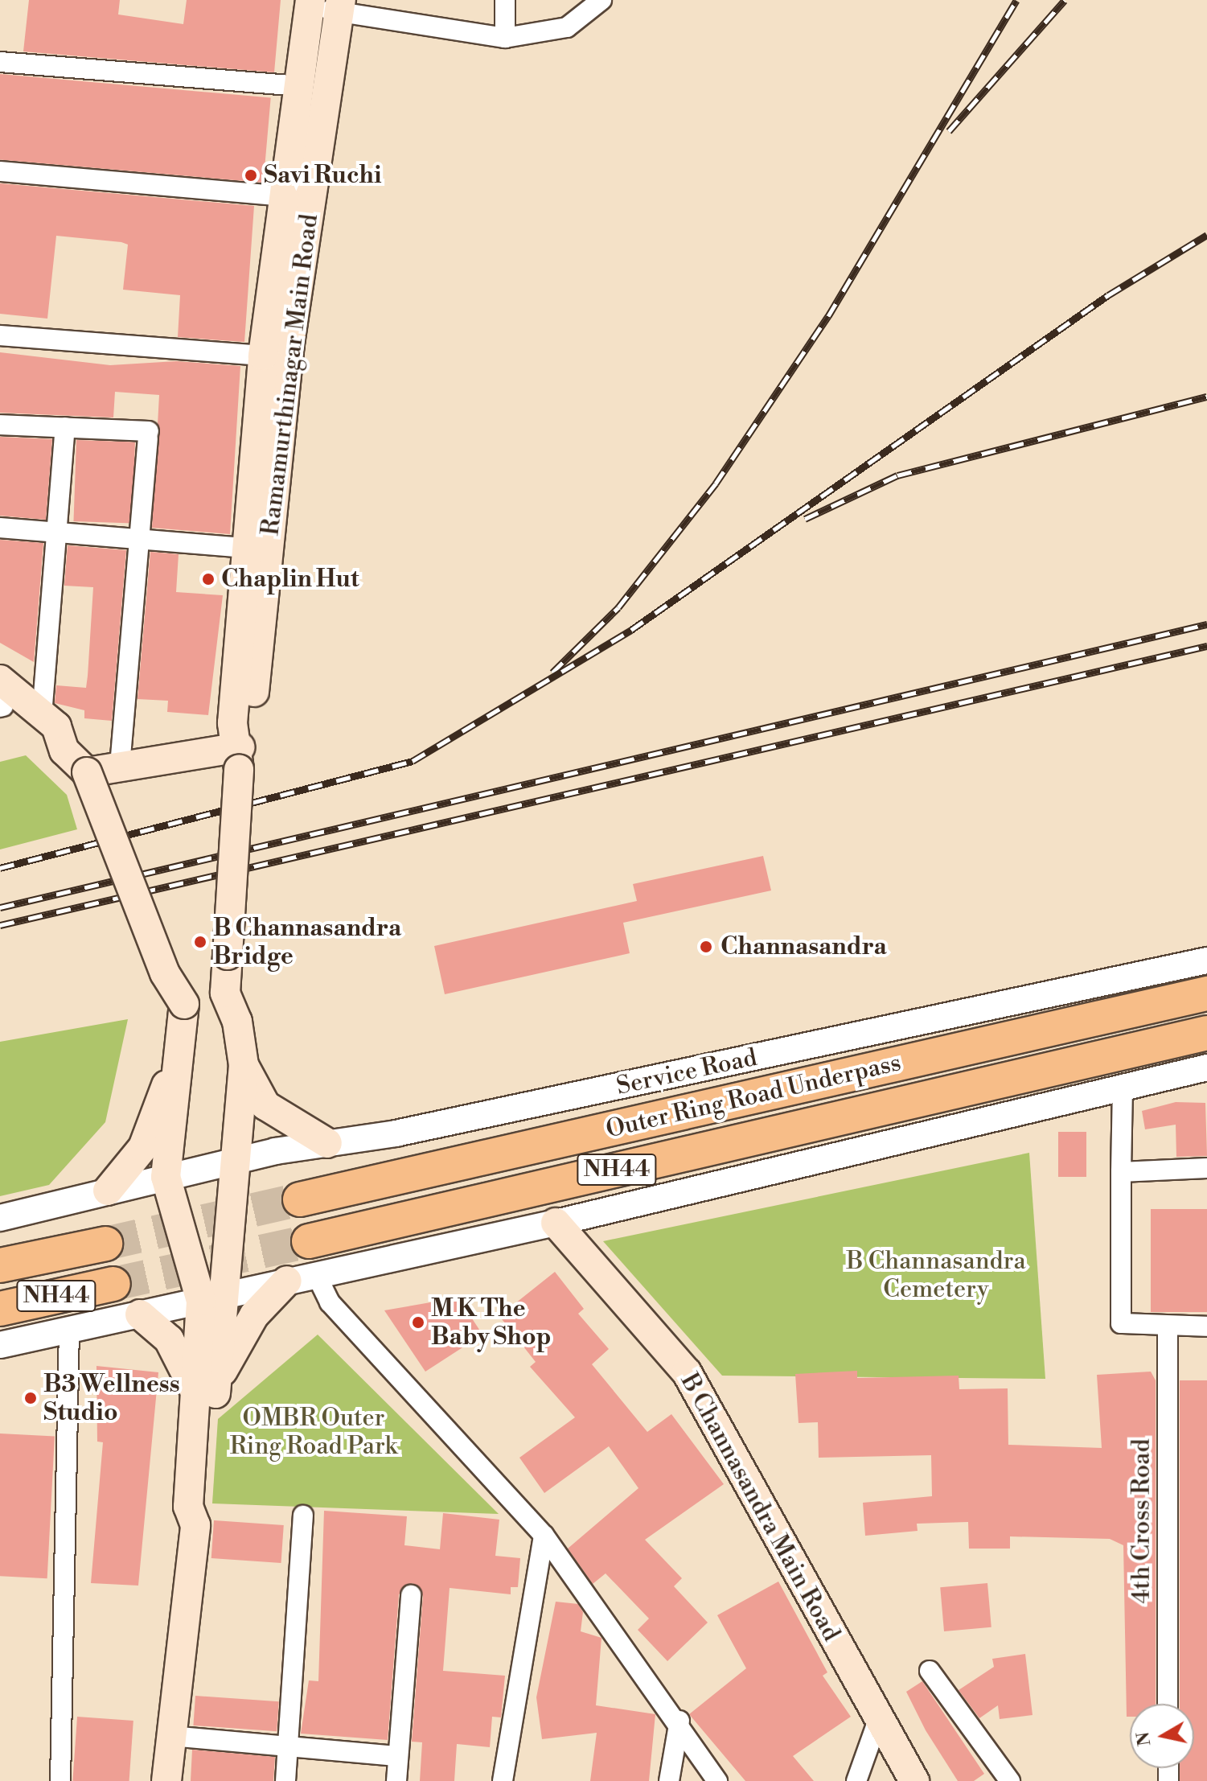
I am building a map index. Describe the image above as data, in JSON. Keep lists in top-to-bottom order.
{
  "streets": {
    "highway": ["Outer Ring Road Underpass", "NH44"],
    "main road": ["Ramamurthinagar Main Road", "B Channasandra Main Road"],
    "street": ["Service Road", "4th Cross Road"]
  },
  "crossings": [
    ["Ramamurthinagar Main Road", "Service Road"]
  ],
  "parks": ["B Channasandra Cemetery", "OMBR Outer Ring Road Park"],
  "places": [
    "Savi Ruchi",
    "Chaplin Hut",
    "B Channasandra Bridge",
    "Channasandra",
    "M K The Baby Shop",
    "B3 Wellness Studio"
  ],
  "north": "left"
}
